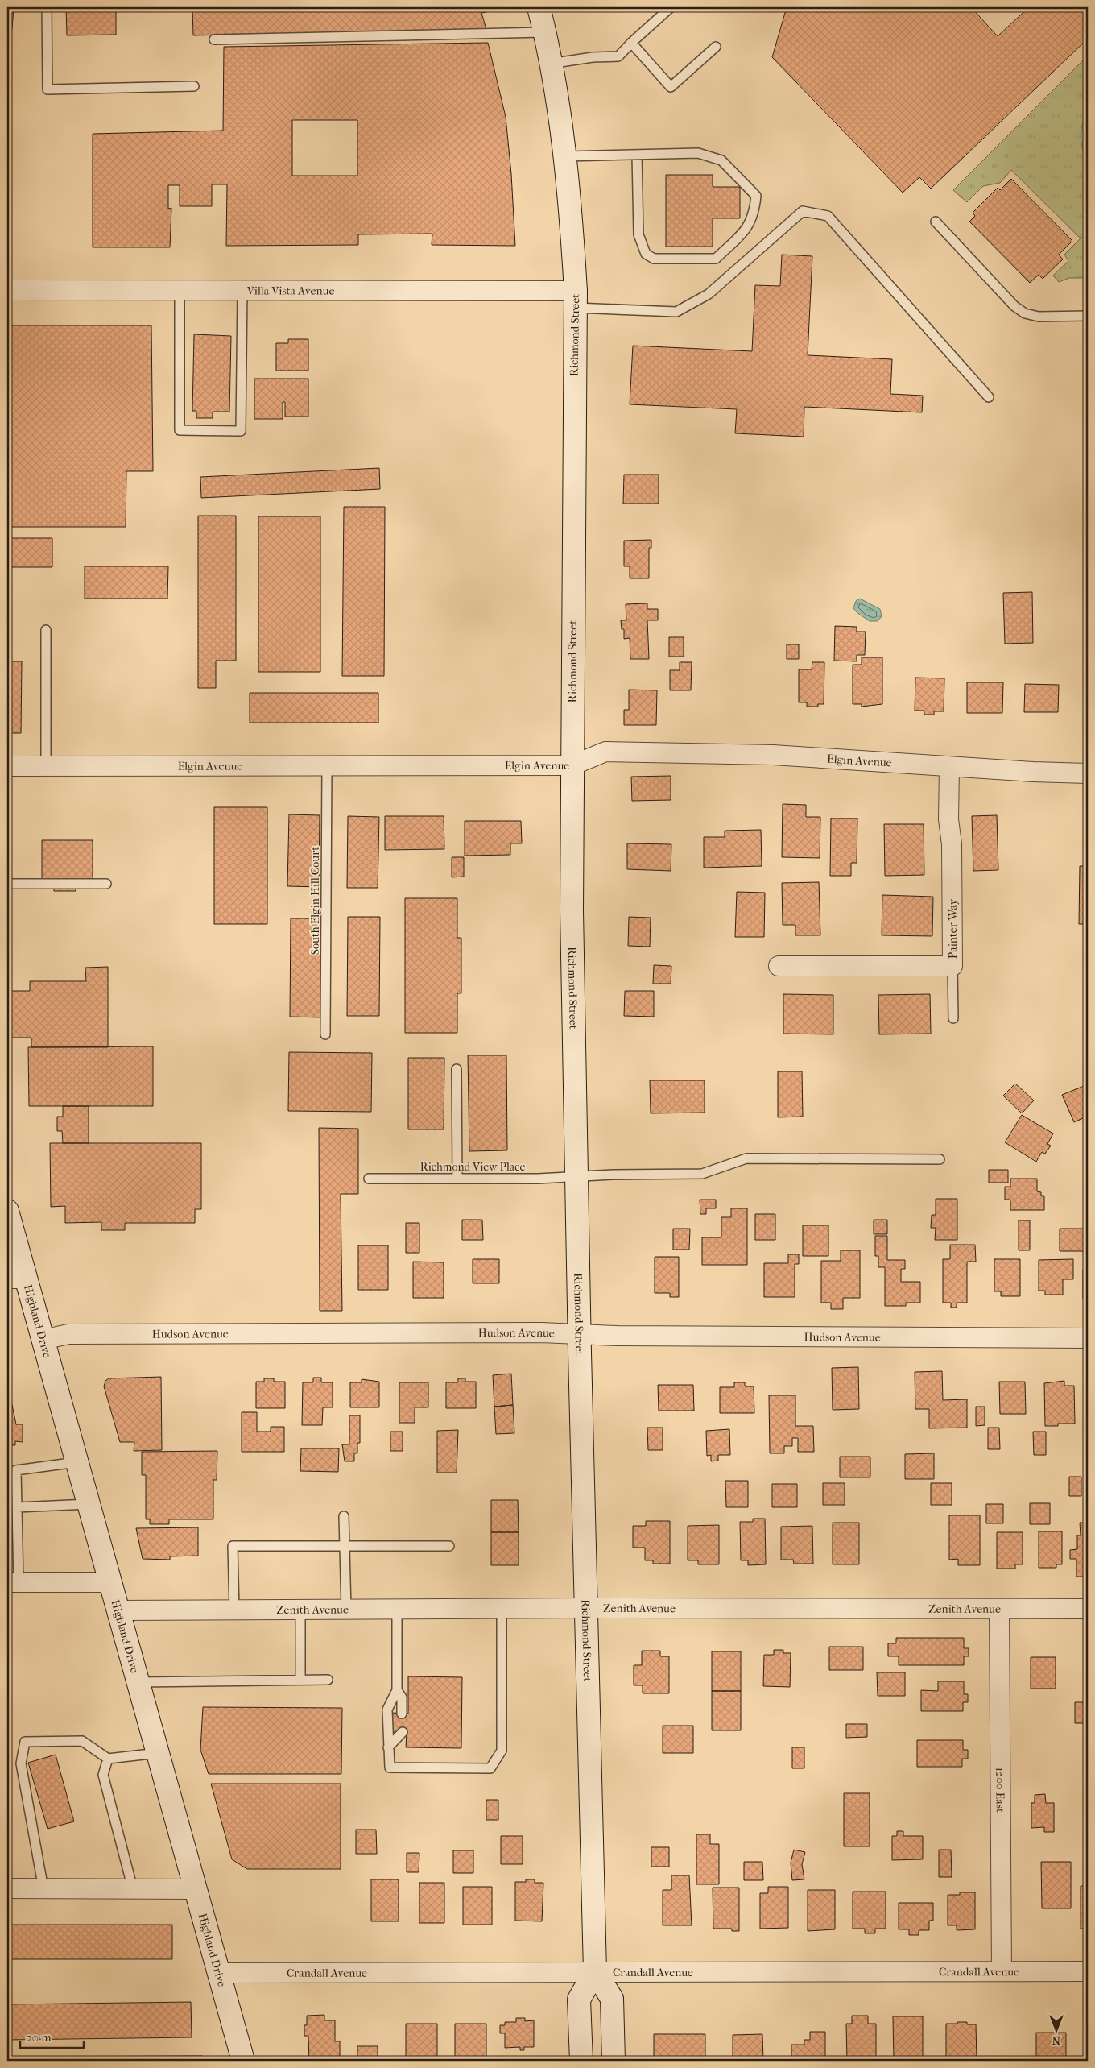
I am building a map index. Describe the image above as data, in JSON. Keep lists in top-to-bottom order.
{
  "streets": {
    "main road": ["Richmond Street", "Highland Drive"],
    "street": [
      "Villa Vista Avenue",
      "Elgin Avenue",
      "Painter Way",
      "Hudson Avenue",
      "Zenith Avenue",
      "1200 East",
      "Crandall Avenue"
    ],
    "lane": ["South Elgin Hill Court", "Richmond View Place"]
  },
  "crossings": [
    ["Villa Vista Avenue", "Richmond Street"],
    ["Richmond Street", "Elgin Avenue"],
    ["Richmond Street", "Richmond View Place"],
    ["Richmond Street", "Hudson Avenue"],
    ["Richmond Street", "Zenith Avenue"],
    ["Richmond Street", "Crandall Avenue"],
    ["Elgin Avenue", "South Elgin Hill Court"],
    ["Elgin Avenue", "Painter Way"],
    ["Highland Drive", "Hudson Avenue"],
    ["Highland Drive", "Zenith Avenue"],
    ["Highland Drive", "Crandall Avenue"],
    ["Zenith Avenue", "1200 East"],
    ["1200 East", "Crandall Avenue"]
  ],
  "scale_bar": "20 m",
  "north": "bottom"
}
